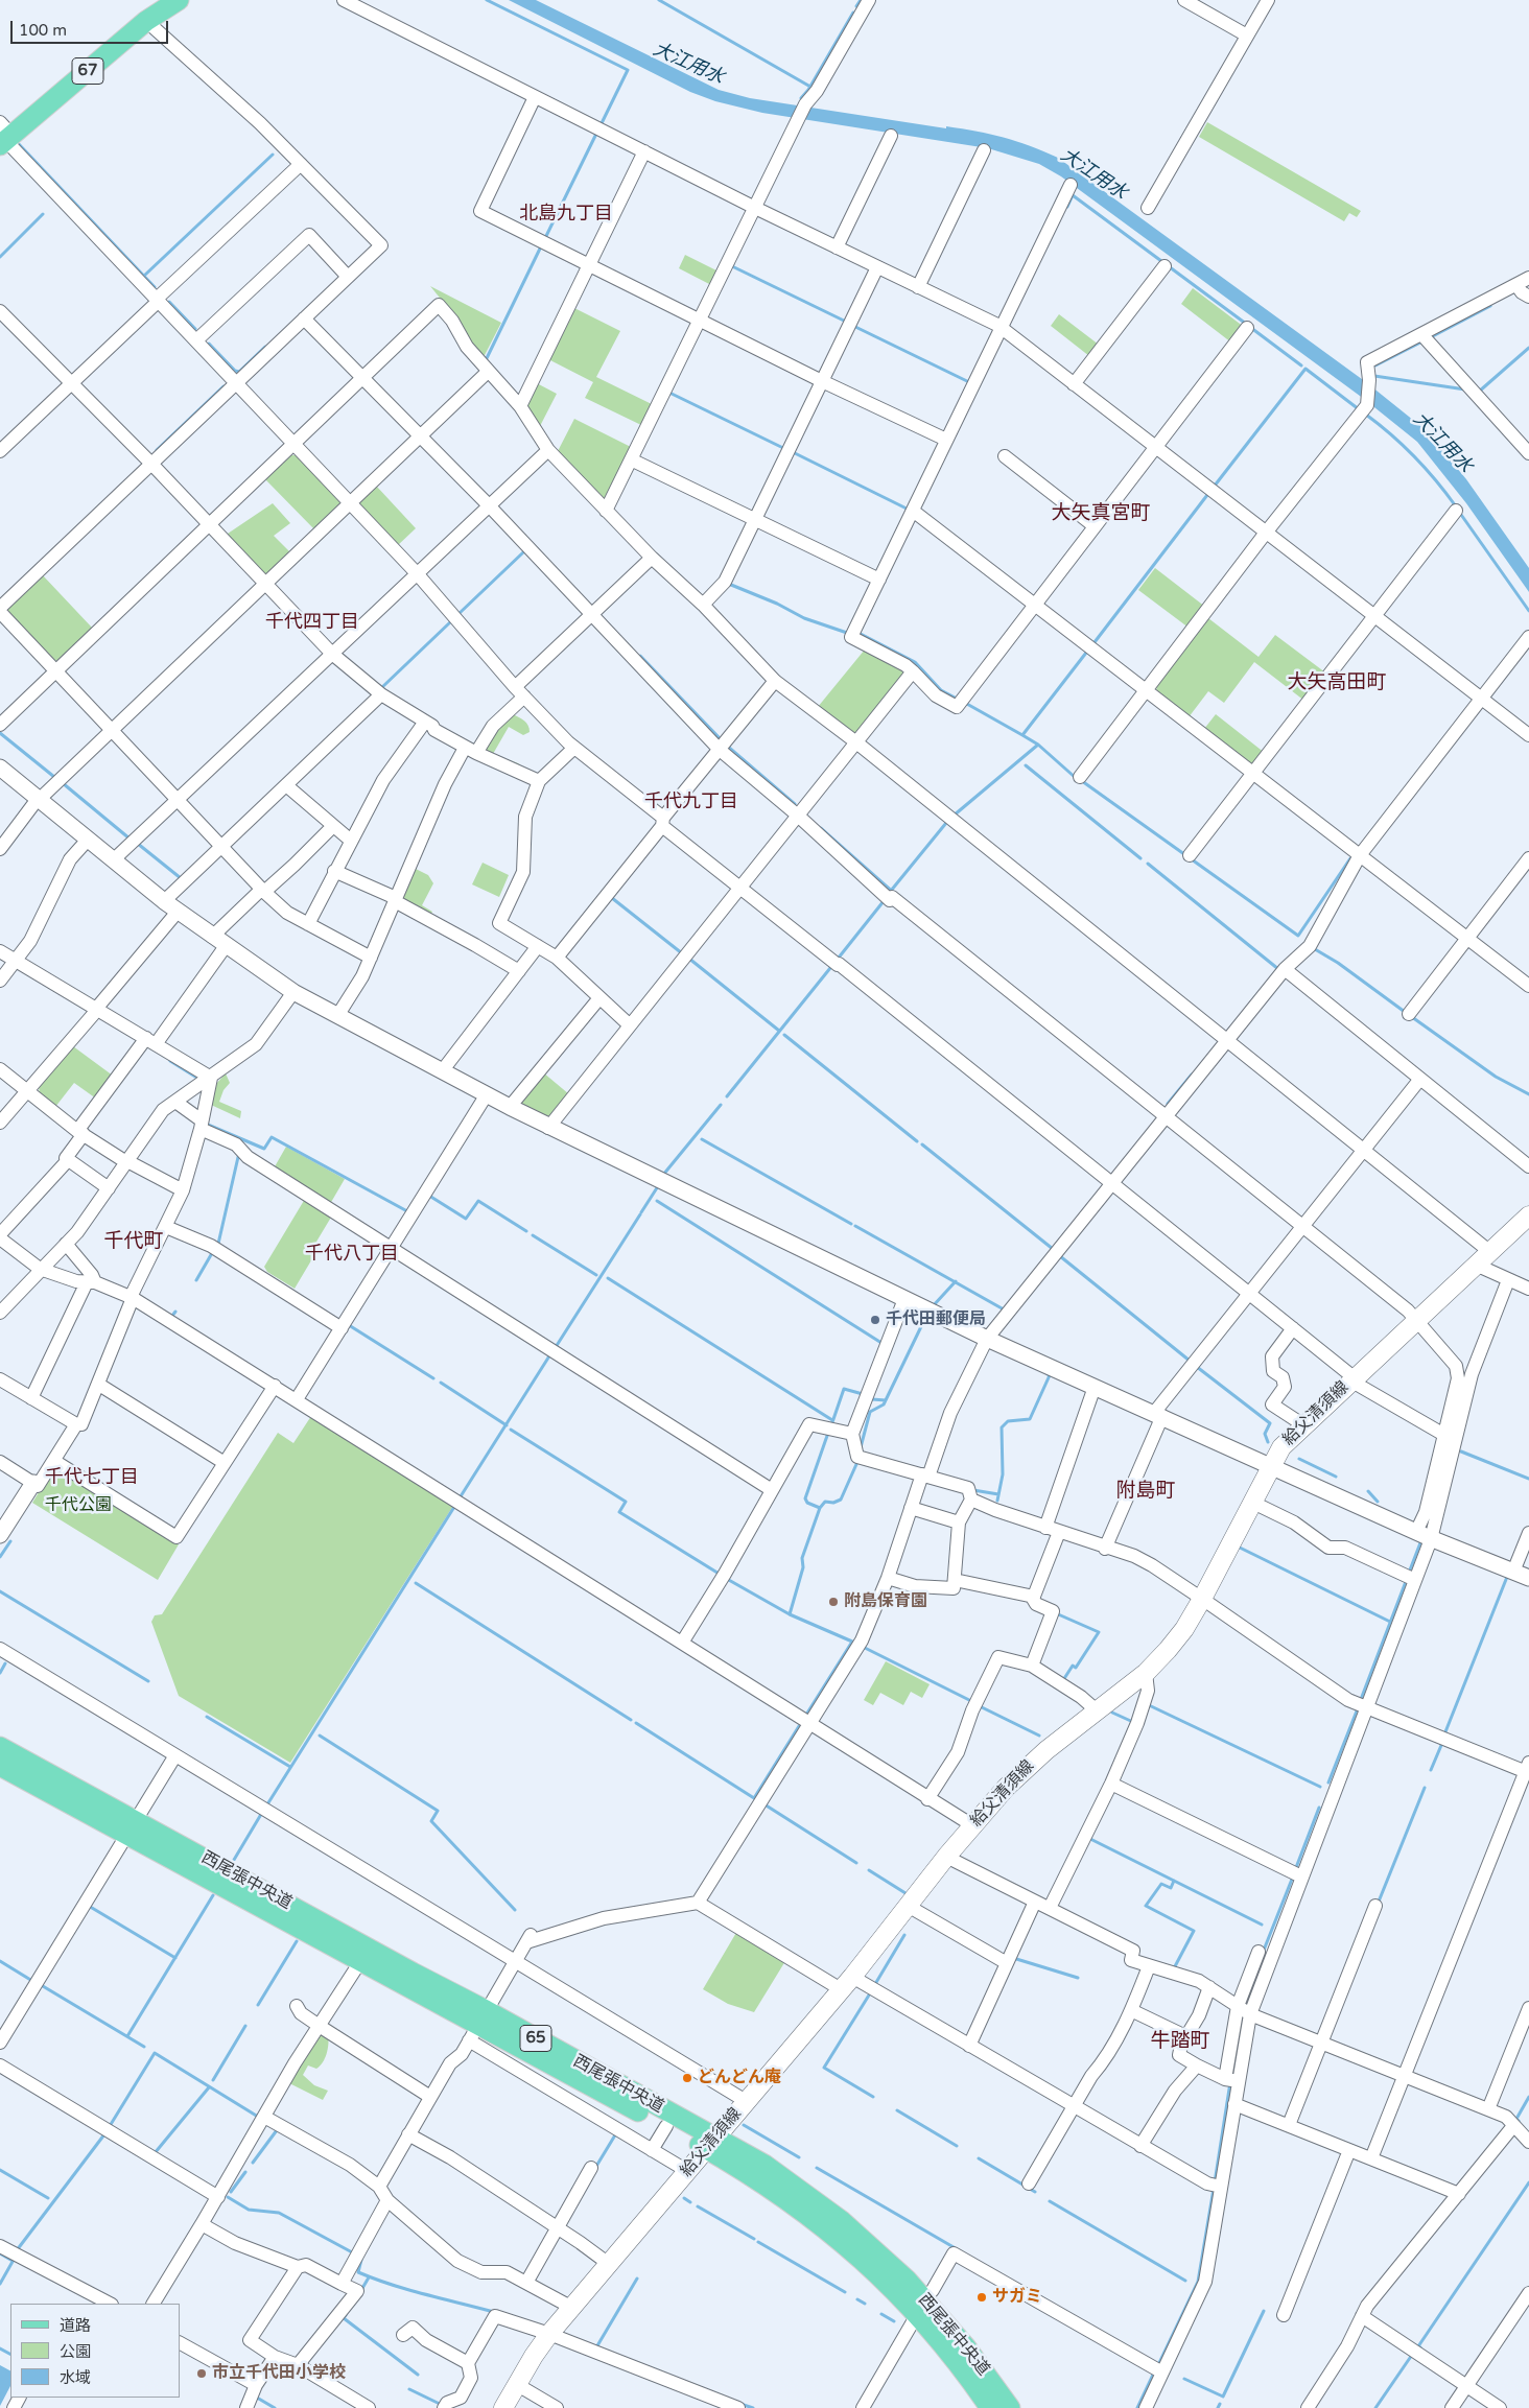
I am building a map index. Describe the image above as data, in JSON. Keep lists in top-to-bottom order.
{
  "streets": {
    "main road": [
      "67",
      "給父清須線",
      "西尾張中央道",
      "65"
    ]
  },
  "crossings": [
    ["給父清須線", "西尾張中央道"]
  ],
  "districts": [
    "北島九丁目",
    "大矢真宮町",
    "千代四丁目",
    "大矢高田町",
    "千代九丁目",
    "千代町",
    "千代八丁目",
    "千代七丁目",
    "附島町",
    "牛踏町"
  ],
  "water": ["大江用水"],
  "parks": ["千代公園"],
  "places": [
    "千代田郵便局",
    "附島保育園",
    "どんどん庵",
    "サガミ",
    "市立千代田小学校"
  ],
  "legend": ["道路", "公園", "水域"],
  "scale_bar": "100 m"
}
